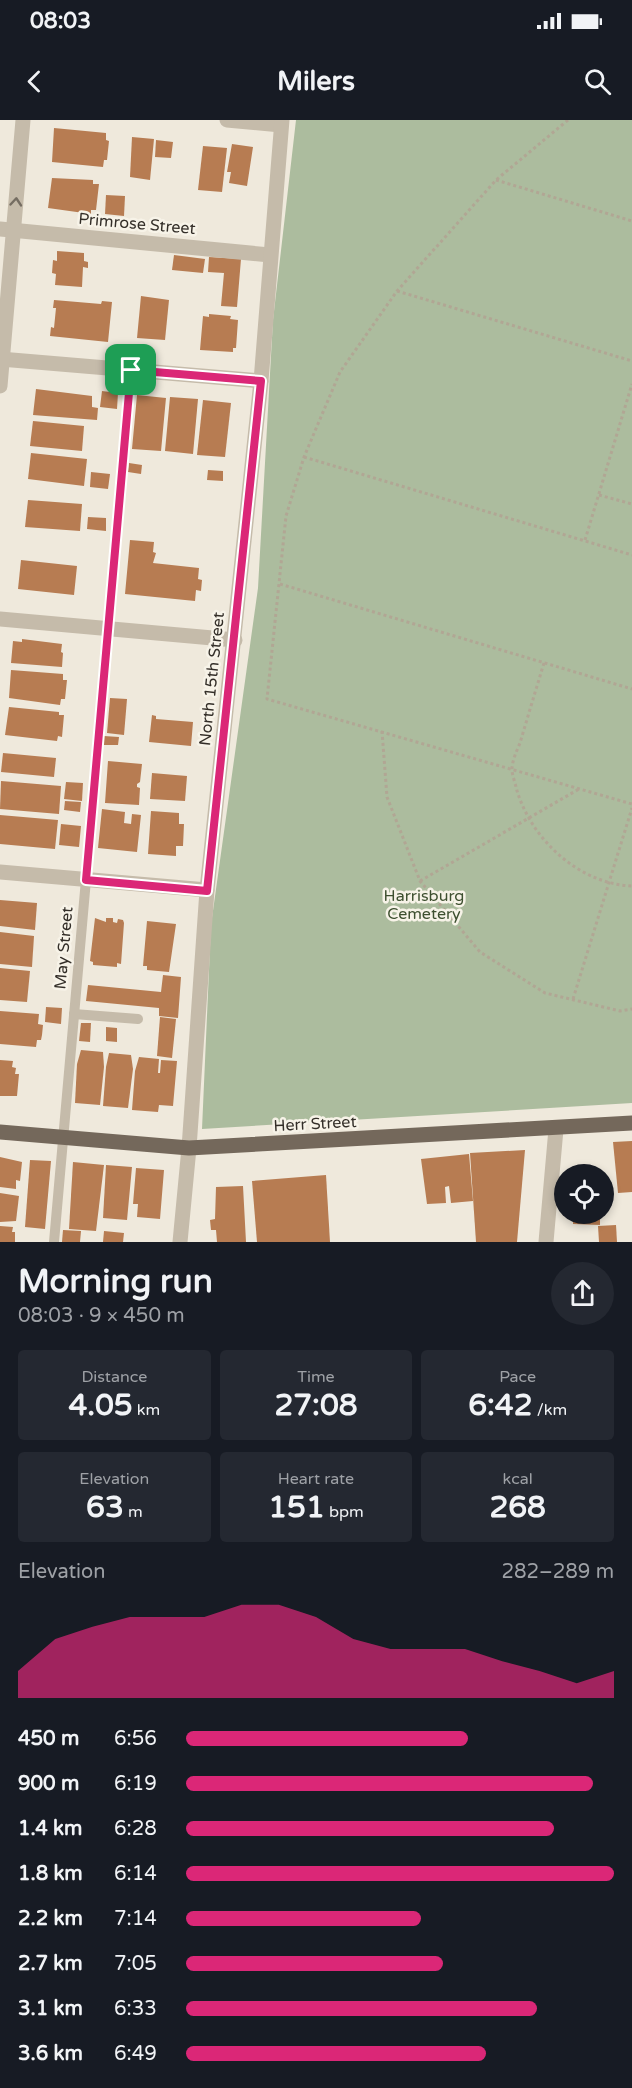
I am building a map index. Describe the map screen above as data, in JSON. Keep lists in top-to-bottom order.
{
  "streets": {
    "main road": ["Herr Street"],
    "street": ["Primrose Street", "North 15th Street"],
    "lane": ["May Street"]
  },
  "crossings": [
    ["Primrose Street", "North 15th Street"],
    ["North 15th Street", "Herr Street"],
    ["May Street", "Herr Street"]
  ],
  "parks": ["Harrisburg Cemetery"],
  "page": {
    "status": "08:03",
    "header": "Milers",
    "heading": ["Morning run", "08:03 · 9 × 450 m"],
    "stats": [
      ["Distance", "4.05 km"],
      ["Time", "27:08"],
      ["Pace", "6:42 /km"],
      ["Elevation", "63 m"],
      ["Heart rate", "151 bpm"],
      ["kcal", "268"]
    ],
    "chart": ["Elevation", "282–289 m"],
    "list": [
      {
        "name": "450 m",
        "note": "6:56"
      },
      {
        "name": "900 m",
        "note": "6:19"
      },
      {
        "name": "1.4 km",
        "note": "6:28"
      },
      {
        "name": "1.8 km",
        "note": "6:14"
      },
      {
        "name": "2.2 km",
        "note": "7:14"
      },
      {
        "name": "2.7 km",
        "note": "7:05"
      },
      {
        "name": "3.1 km",
        "note": "6:33"
      },
      {
        "name": "3.6 km",
        "note": "6:49"
      }
    ]
  }
}
